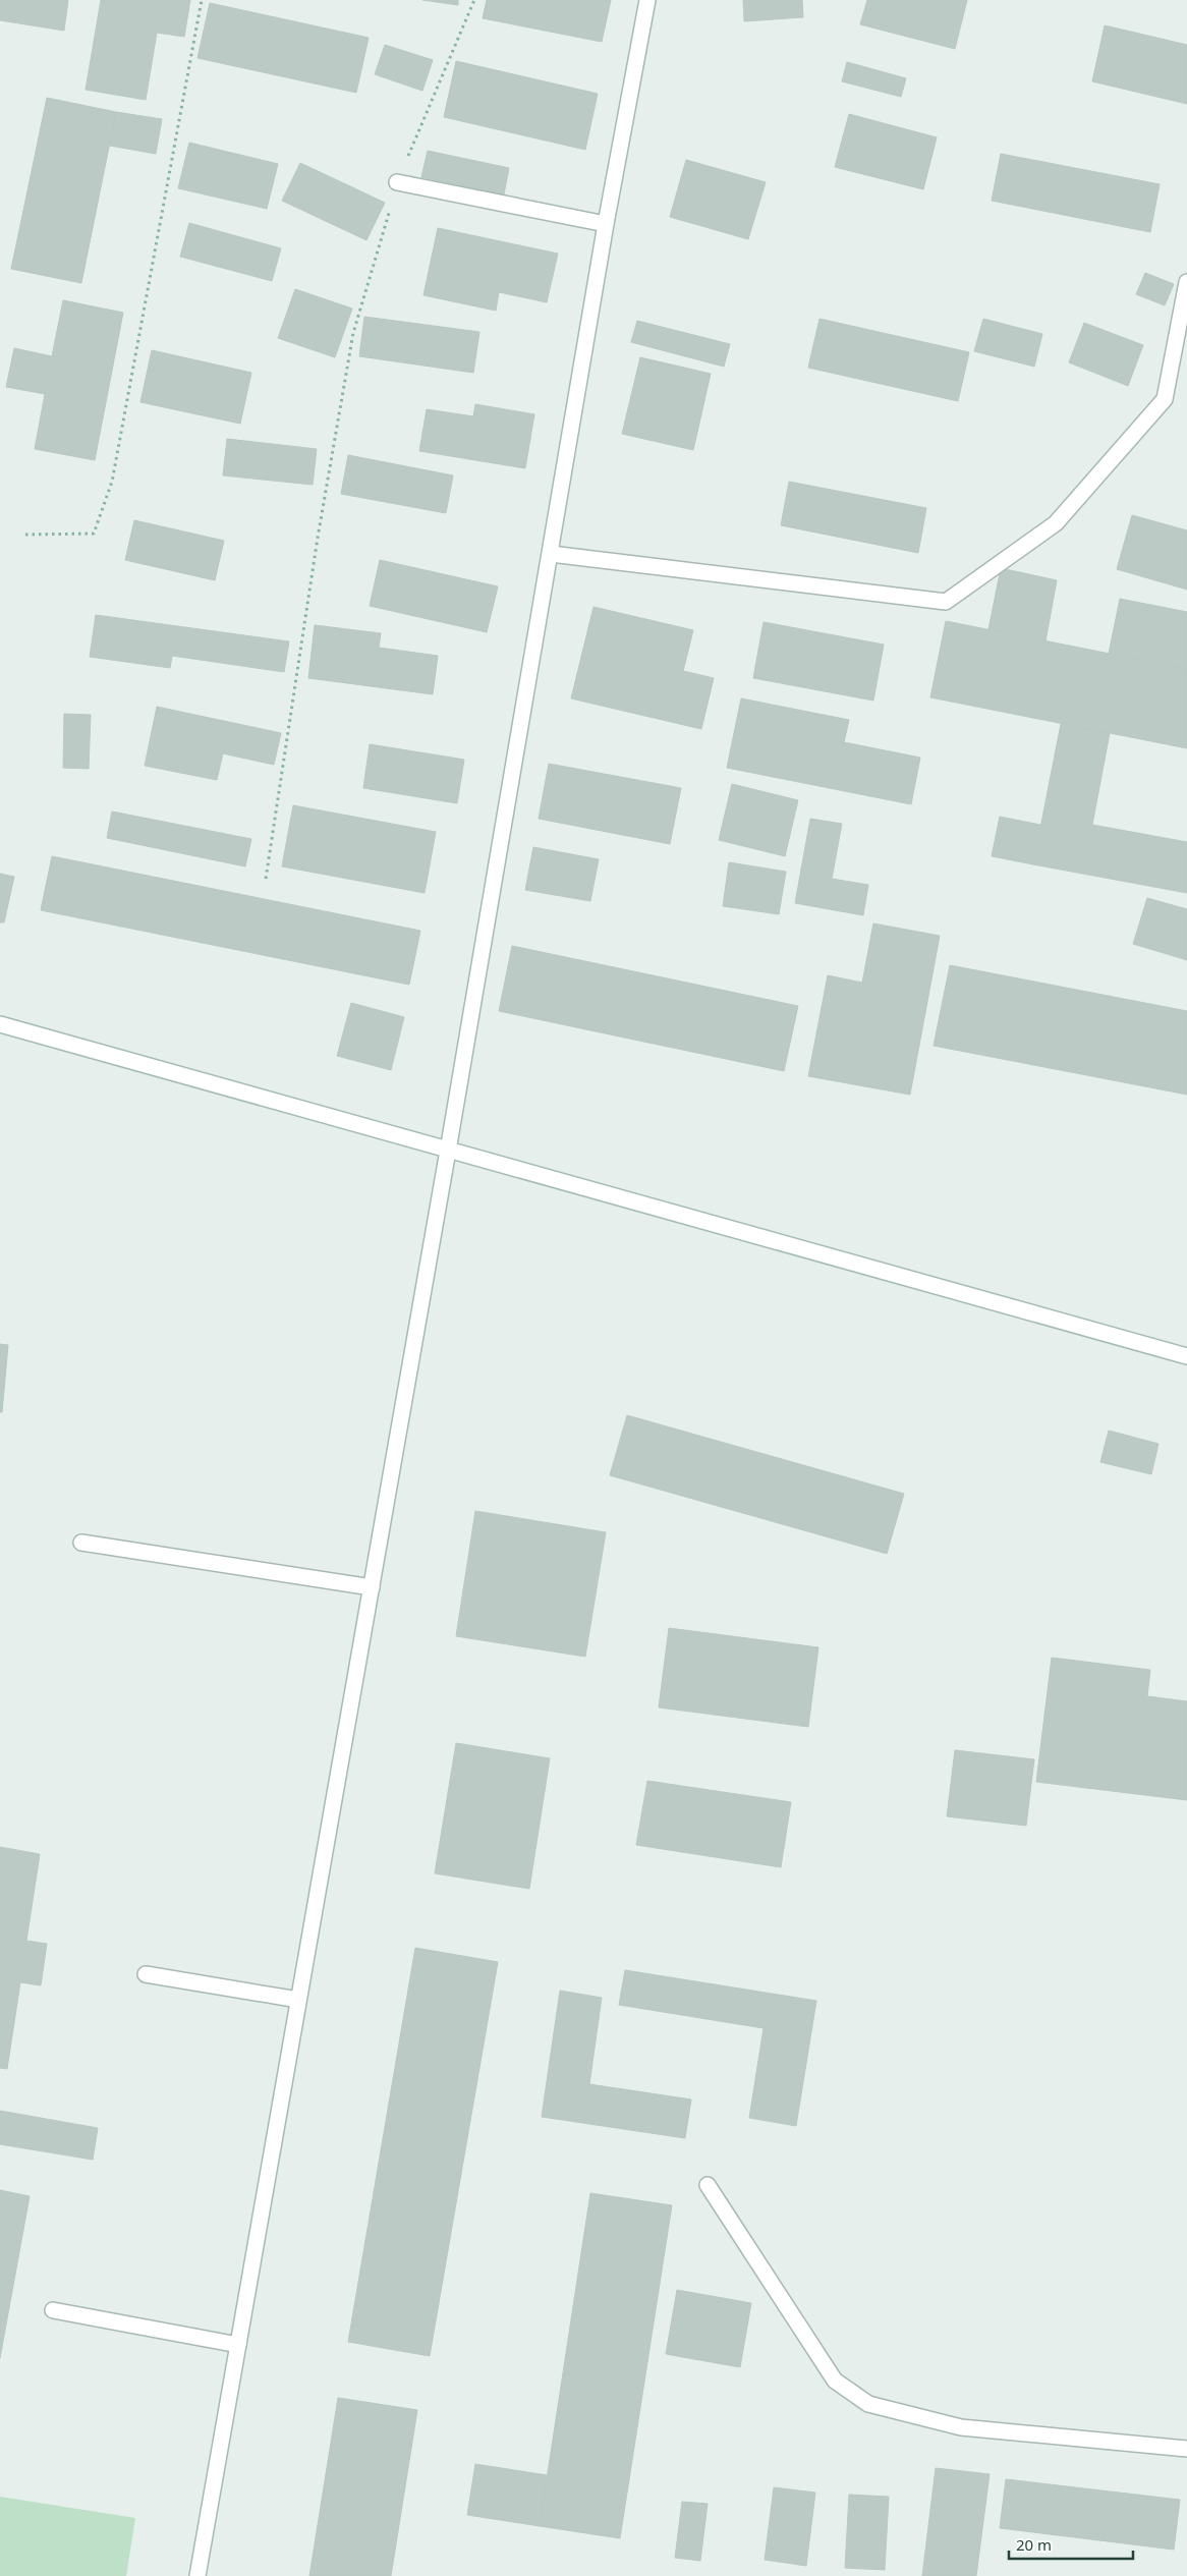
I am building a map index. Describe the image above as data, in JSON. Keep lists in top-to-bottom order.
{
  "scale_bar": "20 m"
}
